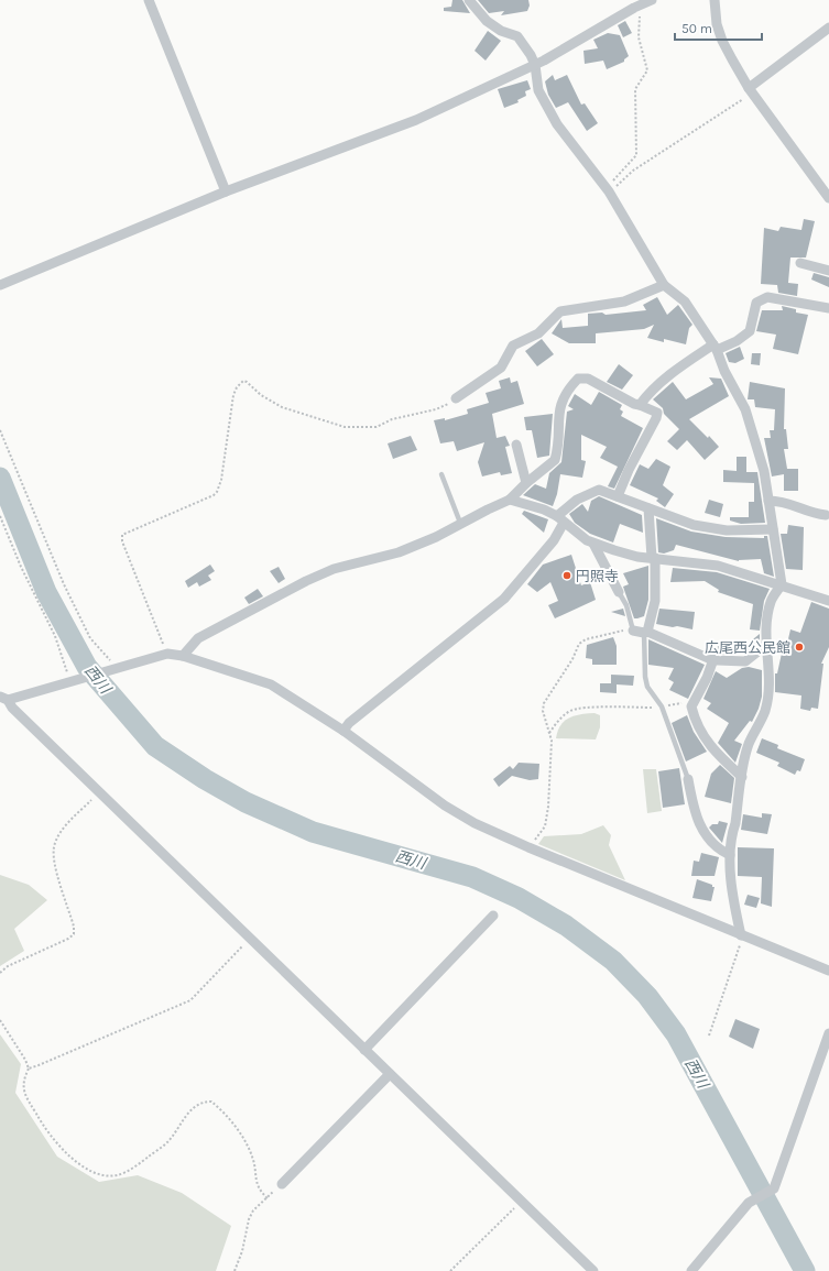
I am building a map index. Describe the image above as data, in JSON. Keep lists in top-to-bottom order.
{
  "water": ["西川"],
  "places": ["円照寺", "広尾西公民館"],
  "scale_bar": "50 m"
}
